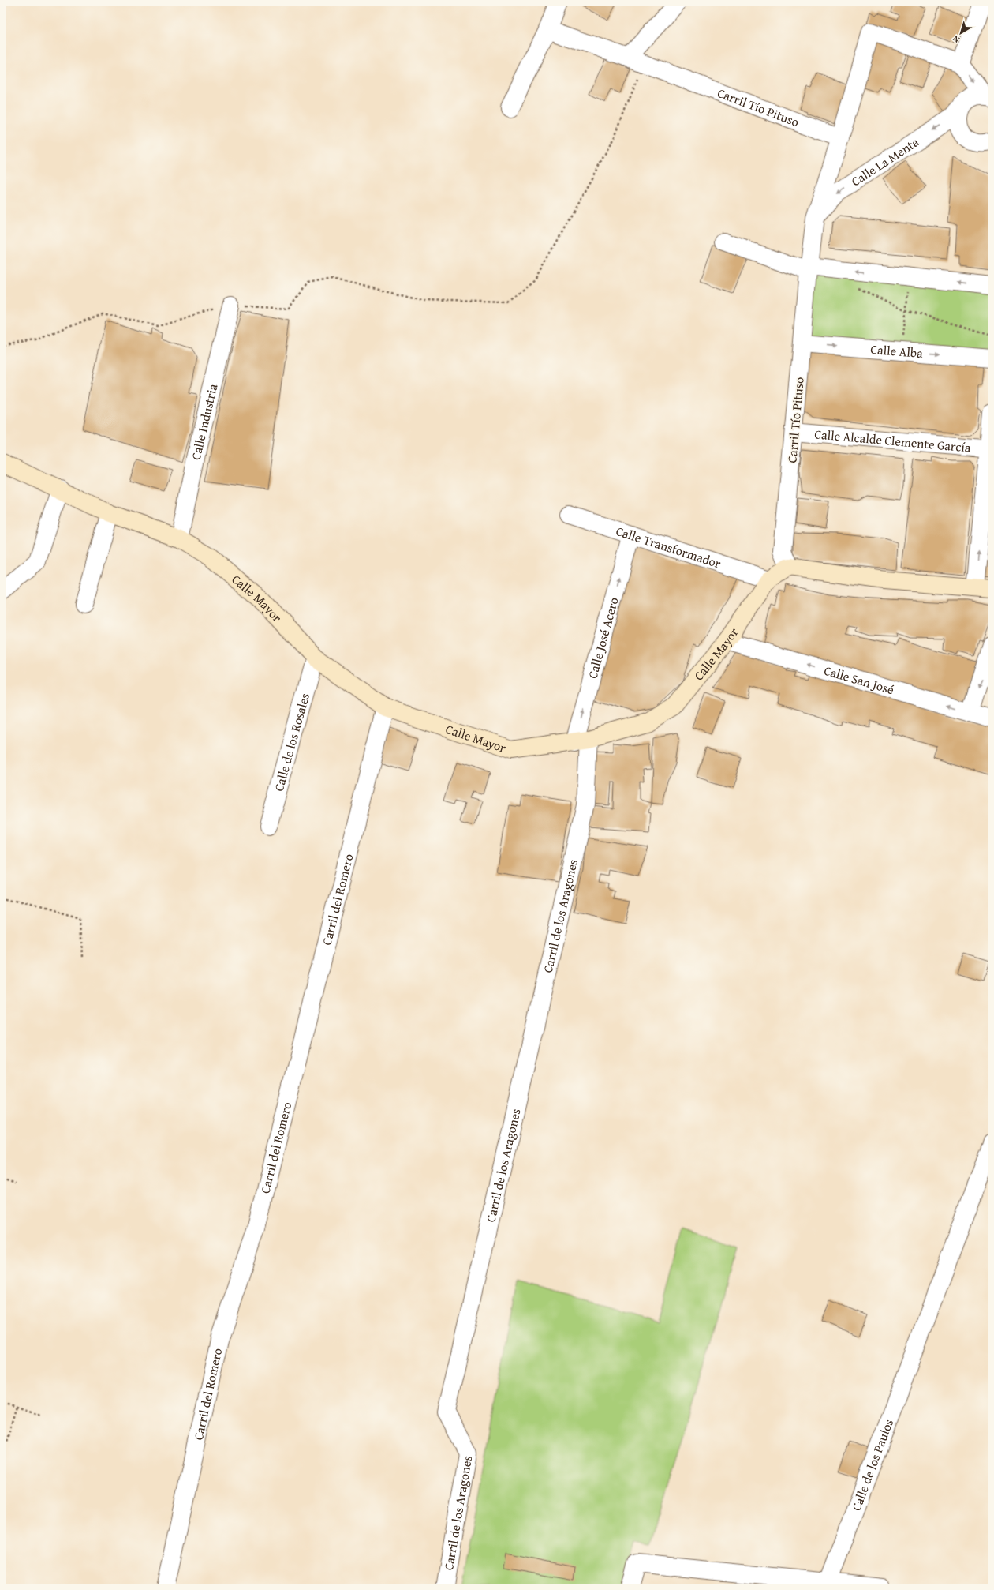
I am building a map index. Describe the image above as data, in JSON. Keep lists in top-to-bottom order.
{
  "streets": {
    "street": [
      "Carril Tío Pituso",
      "Calle La Menta",
      "Calle Alba",
      "Calle Industria",
      "Calle Alcalde Clemente García",
      "Calle Transformador",
      "Calle Mayor",
      "Calle José Acero",
      "Calle San José",
      "Calle de los Rosales",
      "Carril del Romero",
      "Carril de los Aragones",
      "Calle de los Paulos"
    ]
  },
  "crossings": [
    ["Carril Tío Pituso", "Calle La Menta"],
    ["Carril Tío Pituso", "Calle Alba"],
    ["Carril Tío Pituso", "Calle Alcalde Clemente García"],
    ["Carril Tío Pituso", "Calle Mayor"],
    ["Calle Industria", "Calle Mayor"],
    ["Calle Transformador", "Calle Mayor"],
    ["Calle Transformador", "Calle José Acero"],
    ["Calle Mayor", "Calle José Acero"],
    ["Calle Mayor", "Calle San José"],
    ["Calle Mayor", "Calle de los Rosales"],
    ["Calle Mayor", "Carril del Romero"],
    ["Calle Mayor", "Carril de los Aragones"],
    ["Calle José Acero", "Carril de los Aragones"]
  ],
  "one_way": ["Calle La Menta", "Calle José Acero"],
  "north": "bottom left"
}
